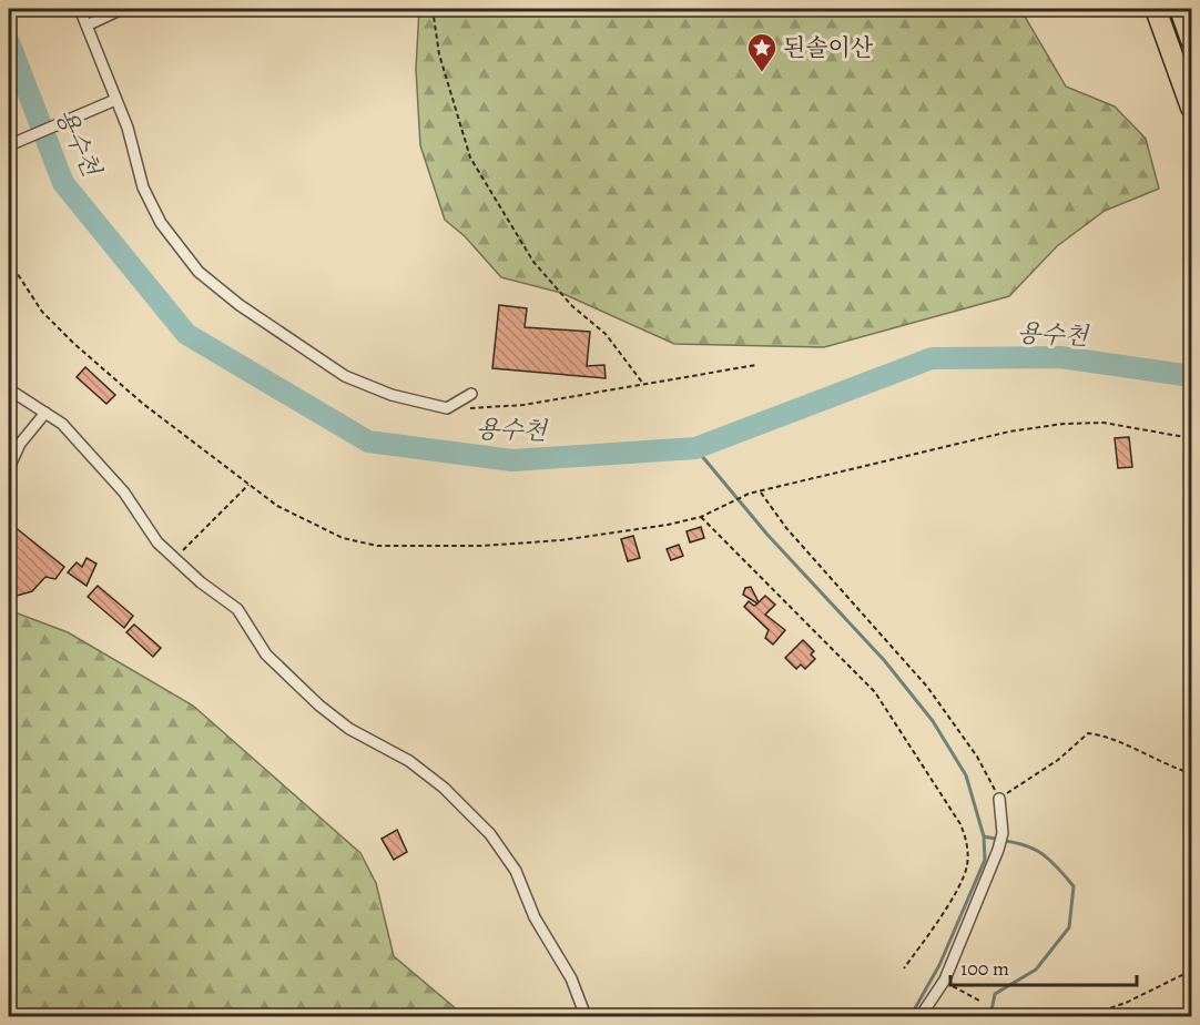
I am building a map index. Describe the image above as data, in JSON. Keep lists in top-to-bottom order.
{
  "water": ["용수천"],
  "places": {
    "place": ["된솔이산"]
  },
  "scale_bar": "100 m"
}
